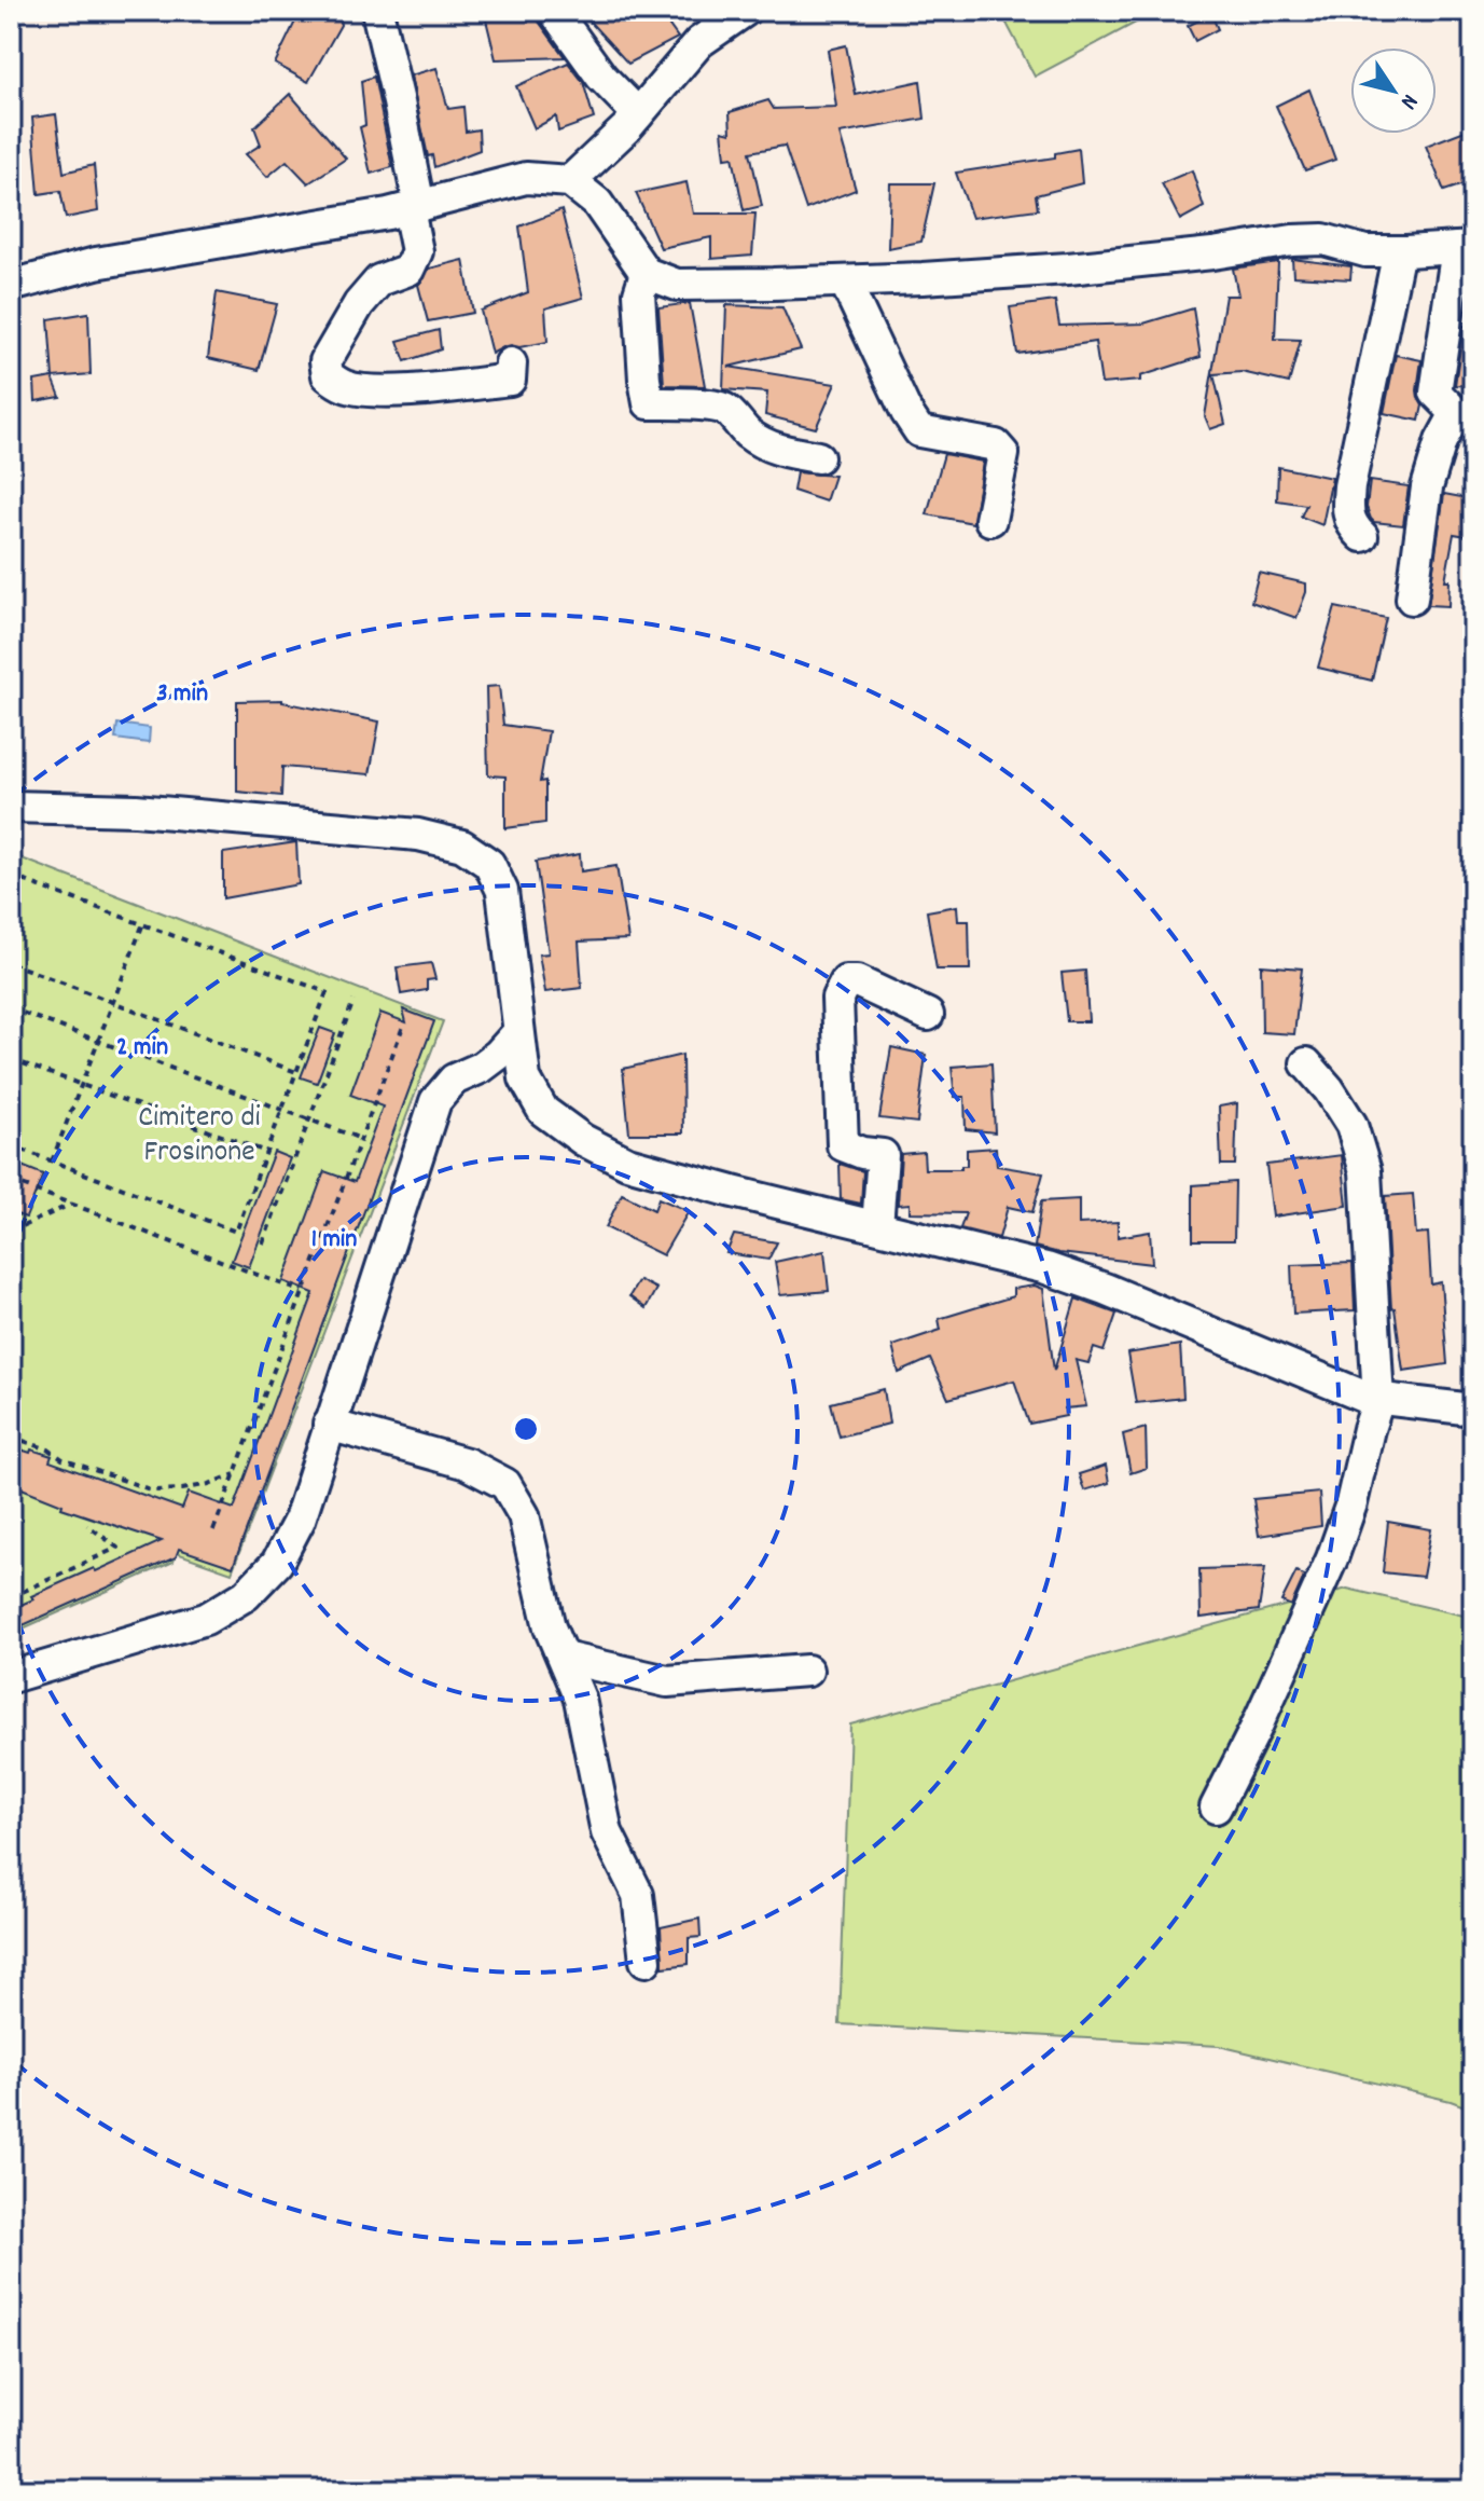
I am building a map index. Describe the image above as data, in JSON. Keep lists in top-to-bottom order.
{
  "parks": ["Cimitero di Frosinone"],
  "north": "bottom right",
  "rings": ["3 min", "2 min", "1 min"]
}
